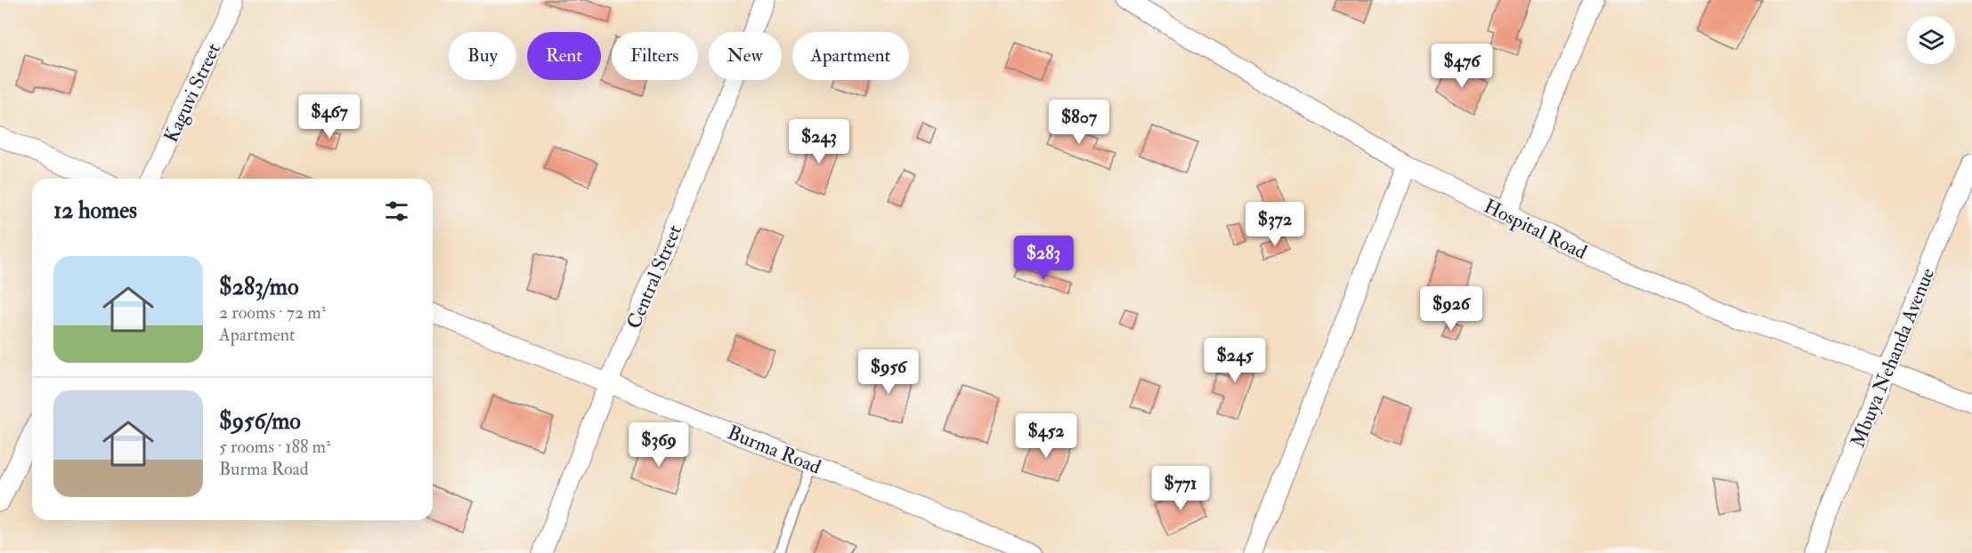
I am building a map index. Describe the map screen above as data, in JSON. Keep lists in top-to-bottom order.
{
  "streets": {
    "street": [
      "Kaguvi Street",
      "Hospital Road",
      "Central Street",
      "Mbuya Nehanda Avenue",
      "Burma Road"
    ]
  },
  "crossings": [
    ["Hospital Road", "Mbuya Nehanda Avenue"],
    ["Central Street", "Burma Road"]
  ],
  "page": {
    "chip": [
      "Buy",
      "Rent",
      "Filters",
      "New",
      "Apartment"
    ],
    "price": [
      "$476",
      "$467",
      "$807",
      "$243",
      "$372",
      "$283",
      "$926",
      "$245",
      "$956",
      "$452",
      "$369",
      "$771"
    ],
    "heading": "12 homes",
    "list": [
      {
        "name": "$283/mo",
        "note": "2 rooms · 72 m² · Apartment"
      },
      {
        "name": "$956/mo",
        "note": "5 rooms · 188 m² · Burma Road"
      }
    ]
  }
}
